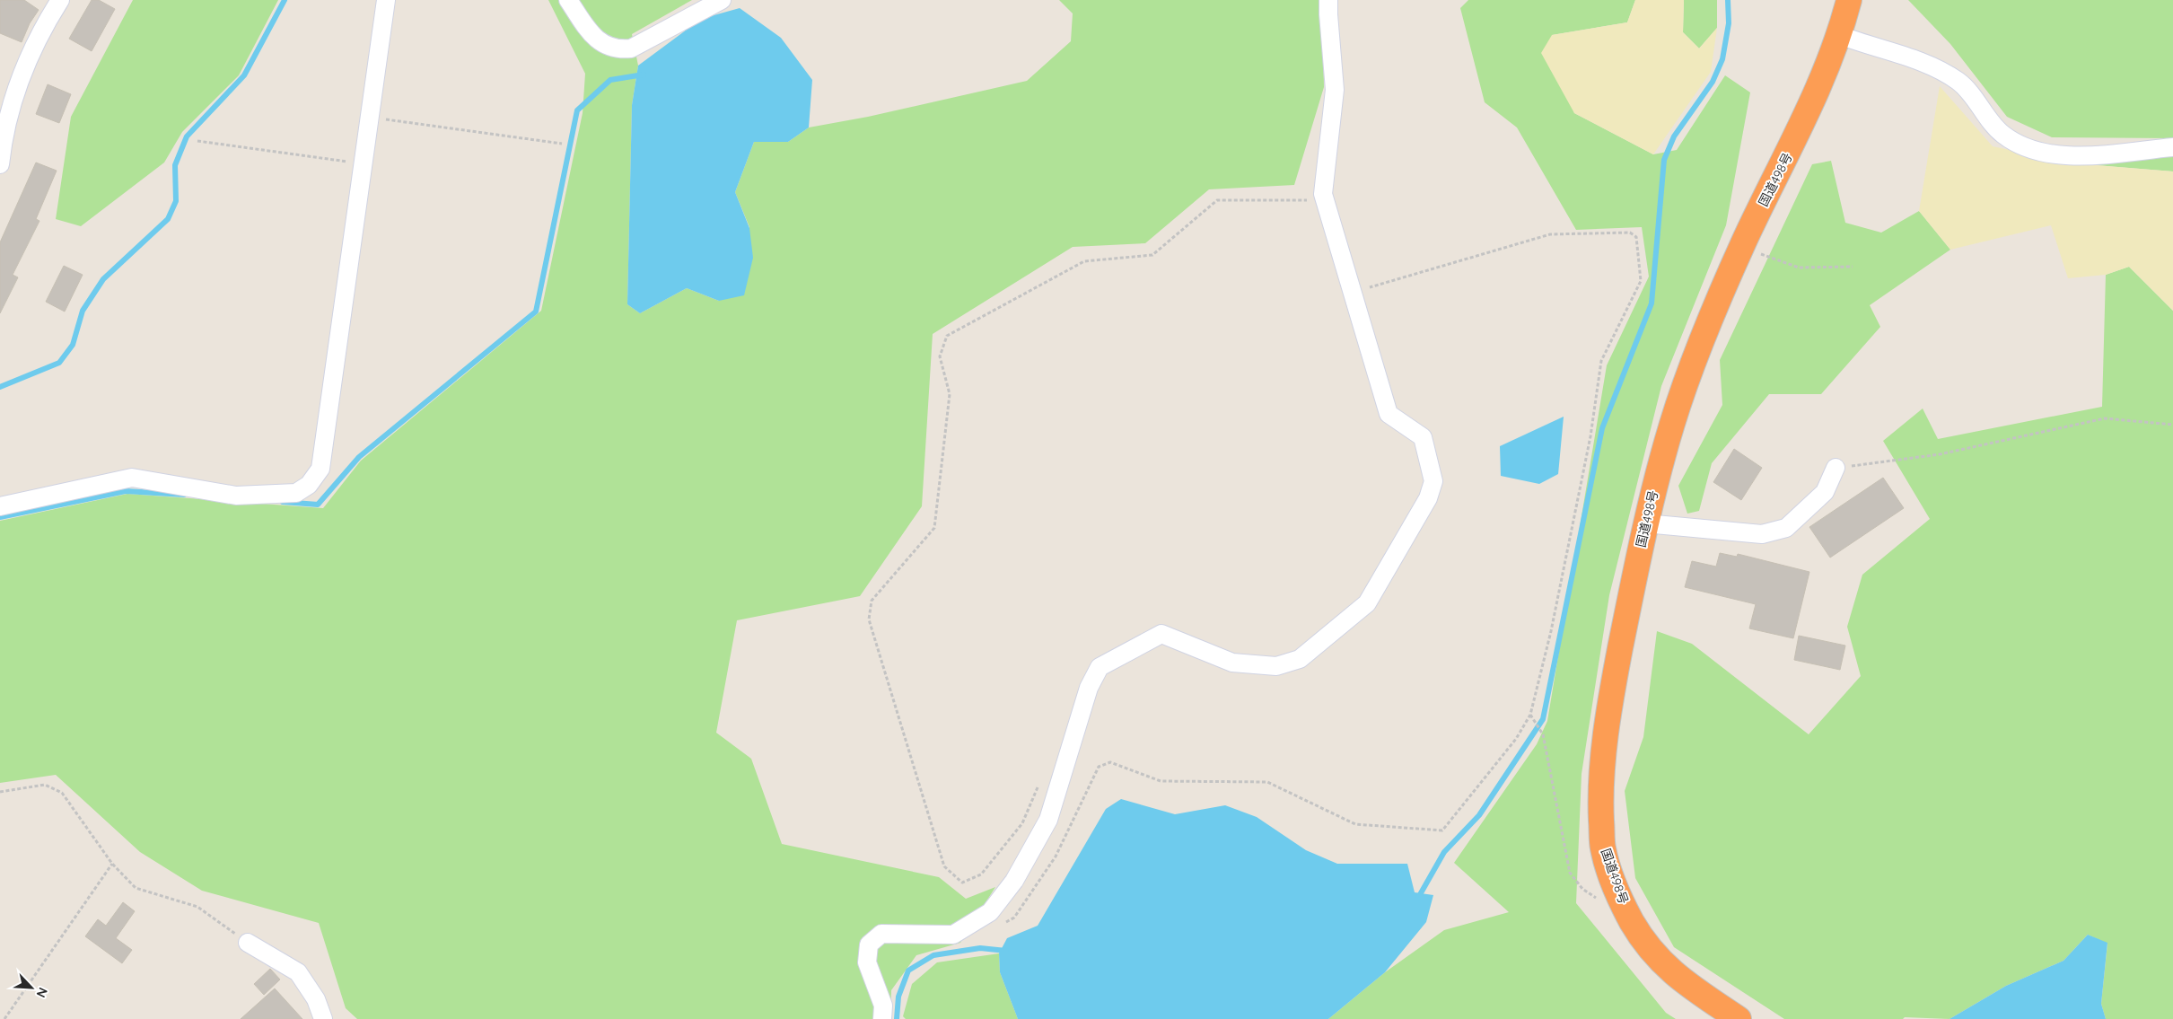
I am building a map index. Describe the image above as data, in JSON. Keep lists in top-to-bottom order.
{
  "streets": {
    "highway": ["国道498号"]
  },
  "north": "bottom right"
}
